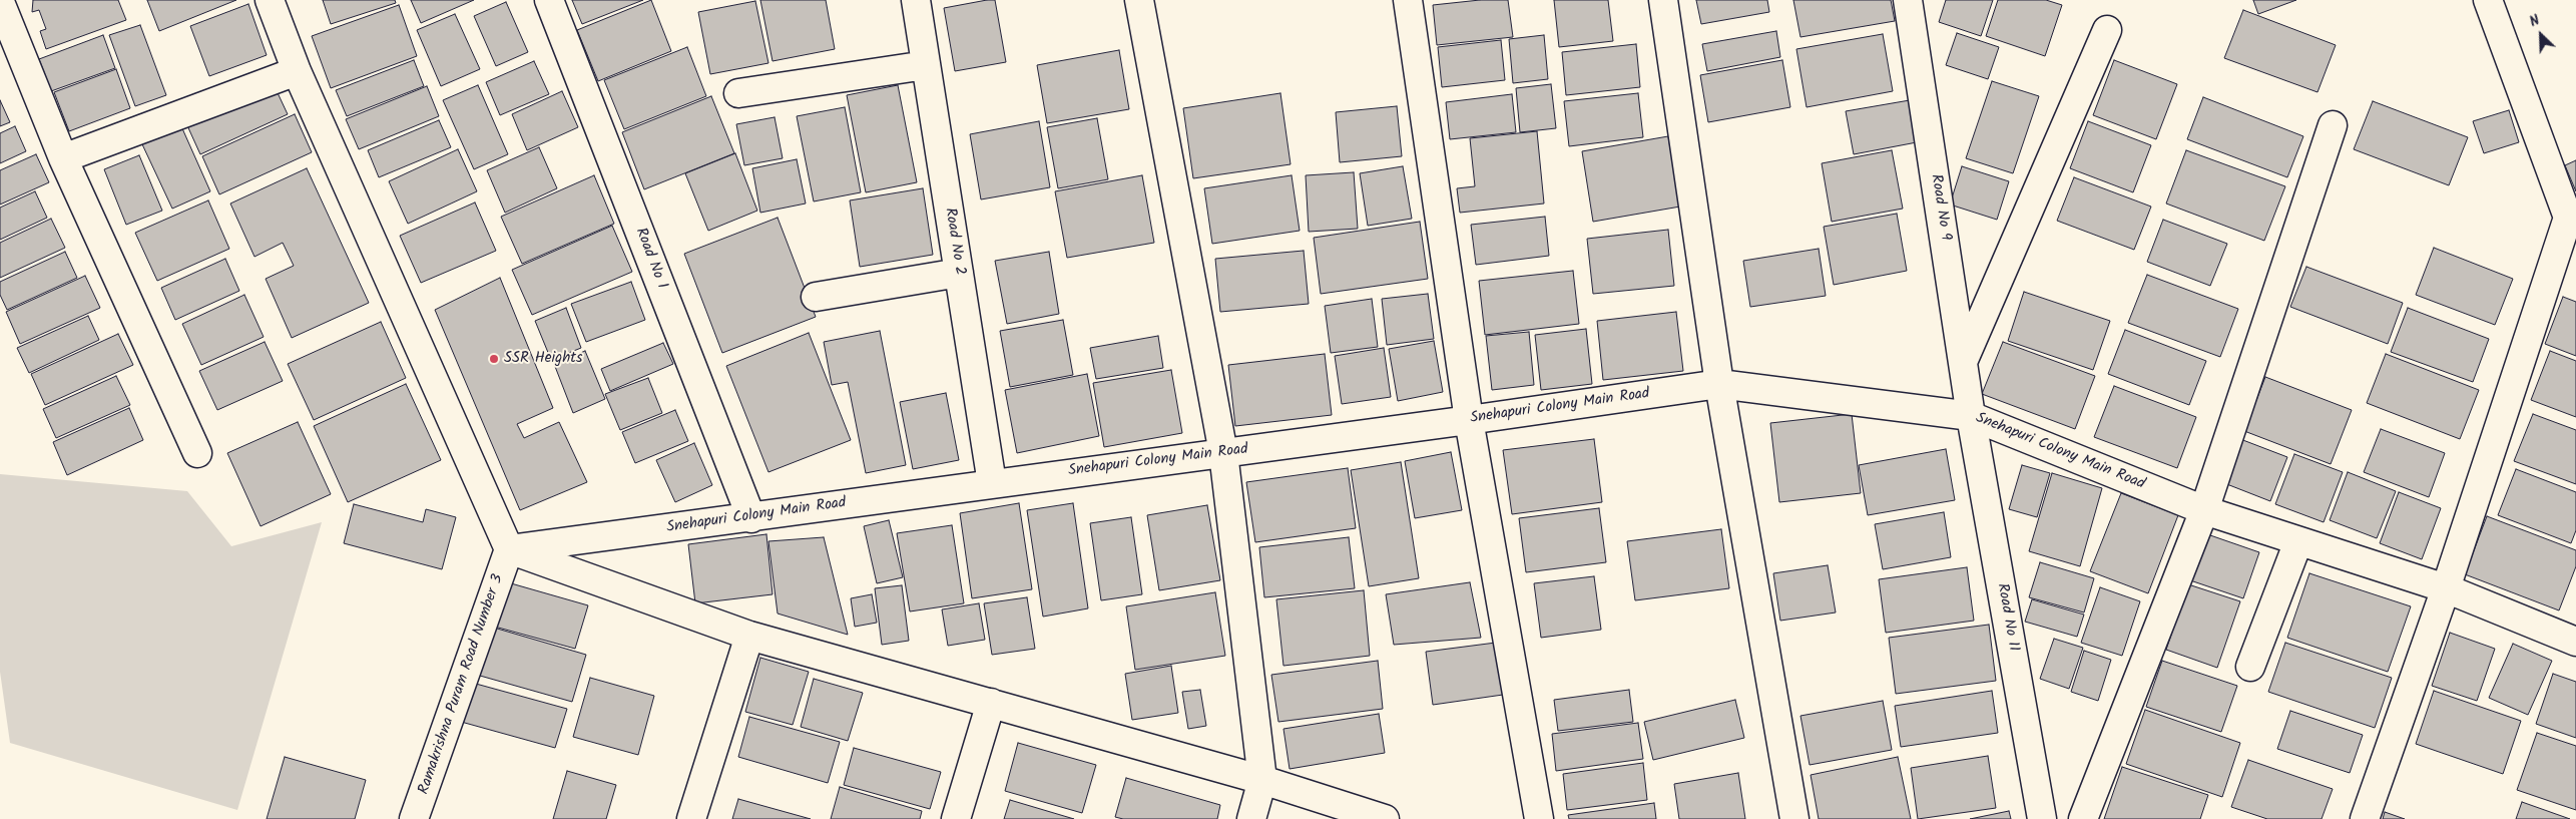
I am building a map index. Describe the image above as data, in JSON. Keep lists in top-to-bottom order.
{
  "streets": {
    "street": [
      "Road No 9",
      "Road No 2",
      "Road No 1",
      "Snehapuri Colony Main Road",
      "Road No 11",
      "Ramakrishna Puram Road Number 3"
    ]
  },
  "crossings": [
    ["Road No 9", "Snehapuri Colony Main Road"],
    ["Road No 9", "Road No 11"],
    ["Road No 2", "Snehapuri Colony Main Road"],
    ["Road No 1", "Snehapuri Colony Main Road"],
    ["Snehapuri Colony Main Road", "Road No 11"],
    ["Snehapuri Colony Main Road", "Ramakrishna Puram Road Number 3"]
  ],
  "places": ["SSR Heights"],
  "north": "top left"
}
